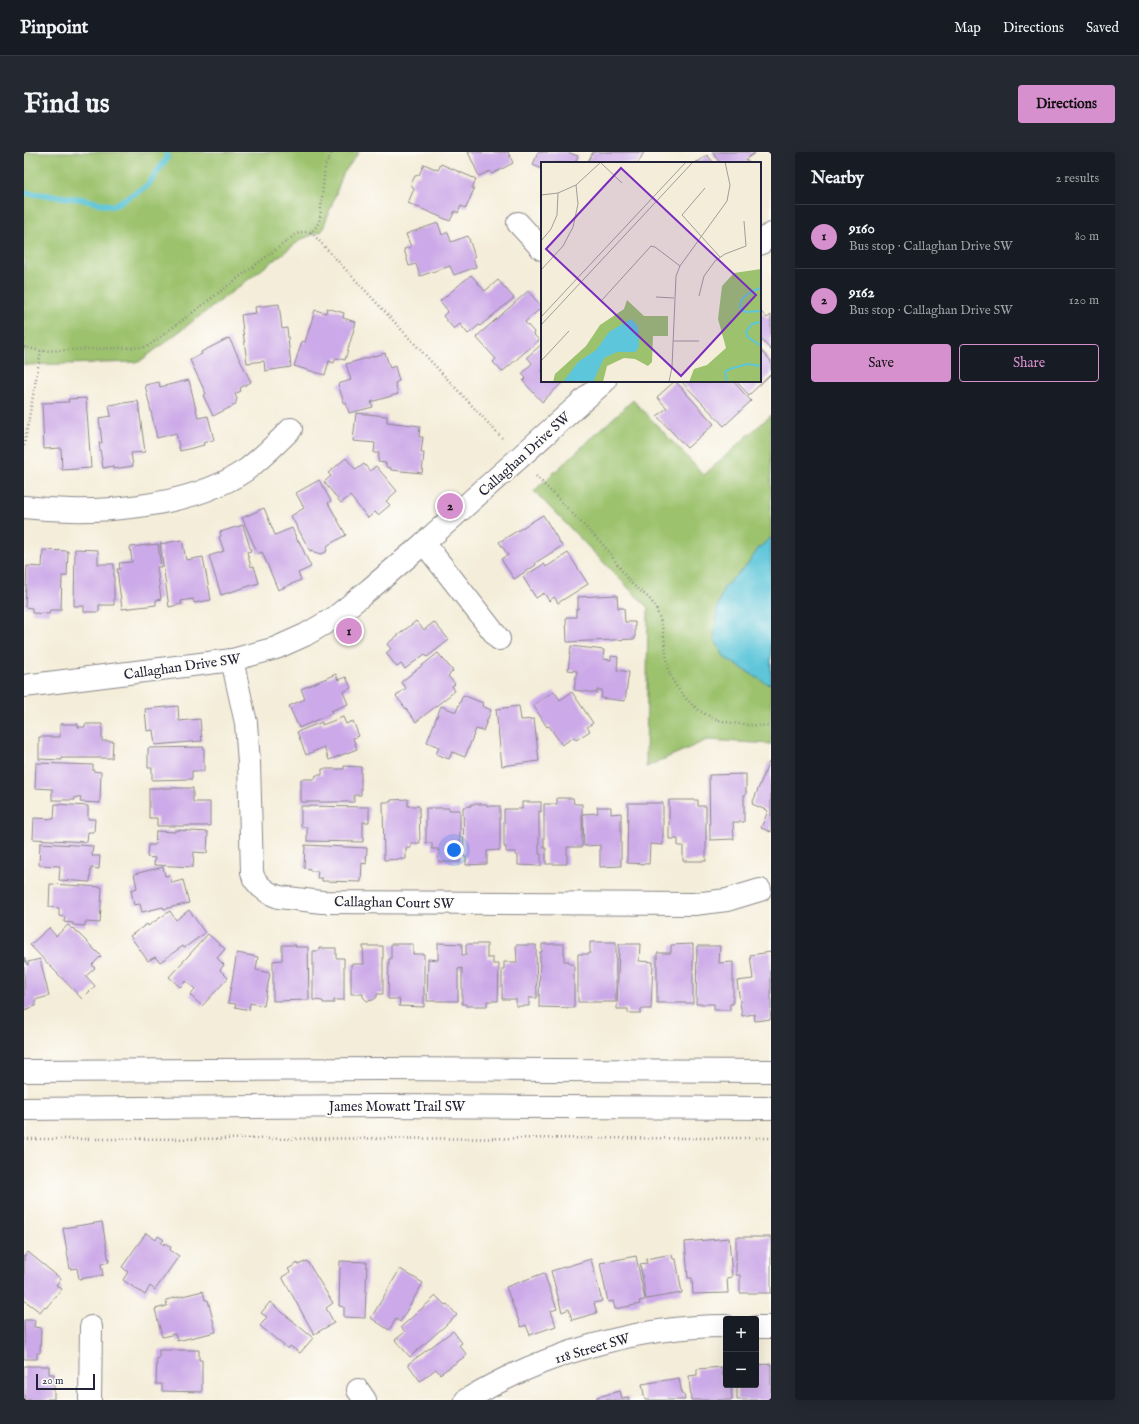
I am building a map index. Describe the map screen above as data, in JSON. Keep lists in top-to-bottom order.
{
  "streets": {
    "street": [
      "Callaghan Drive SW",
      "Callaghan Court SW",
      "James Mowatt Trail SW",
      "118 Street SW"
    ]
  },
  "crossings": [
    ["Callaghan Drive SW", "Callaghan Court SW"]
  ],
  "scale_bar": "20 m",
  "page": {
    "header": "Pinpoint",
    "nav": ["Map", "Directions", "Saved"],
    "buttons": [
      "Directions",
      ["Save", "Share"]
    ],
    "title": "Find us",
    "heading": ["Nearby", "2 results"],
    "list": [
      {
        "mark": "1",
        "name": "9160",
        "note": "Bus stop · Callaghan Drive SW",
        "value": "80 m"
      },
      {
        "mark": "2",
        "name": "9162",
        "note": "Bus stop · Callaghan Drive SW",
        "value": "120 m"
      }
    ],
    "pins": ["2", "1"],
    "map_buttons": ["+", "−"],
    "scale": "20 m"
  }
}
